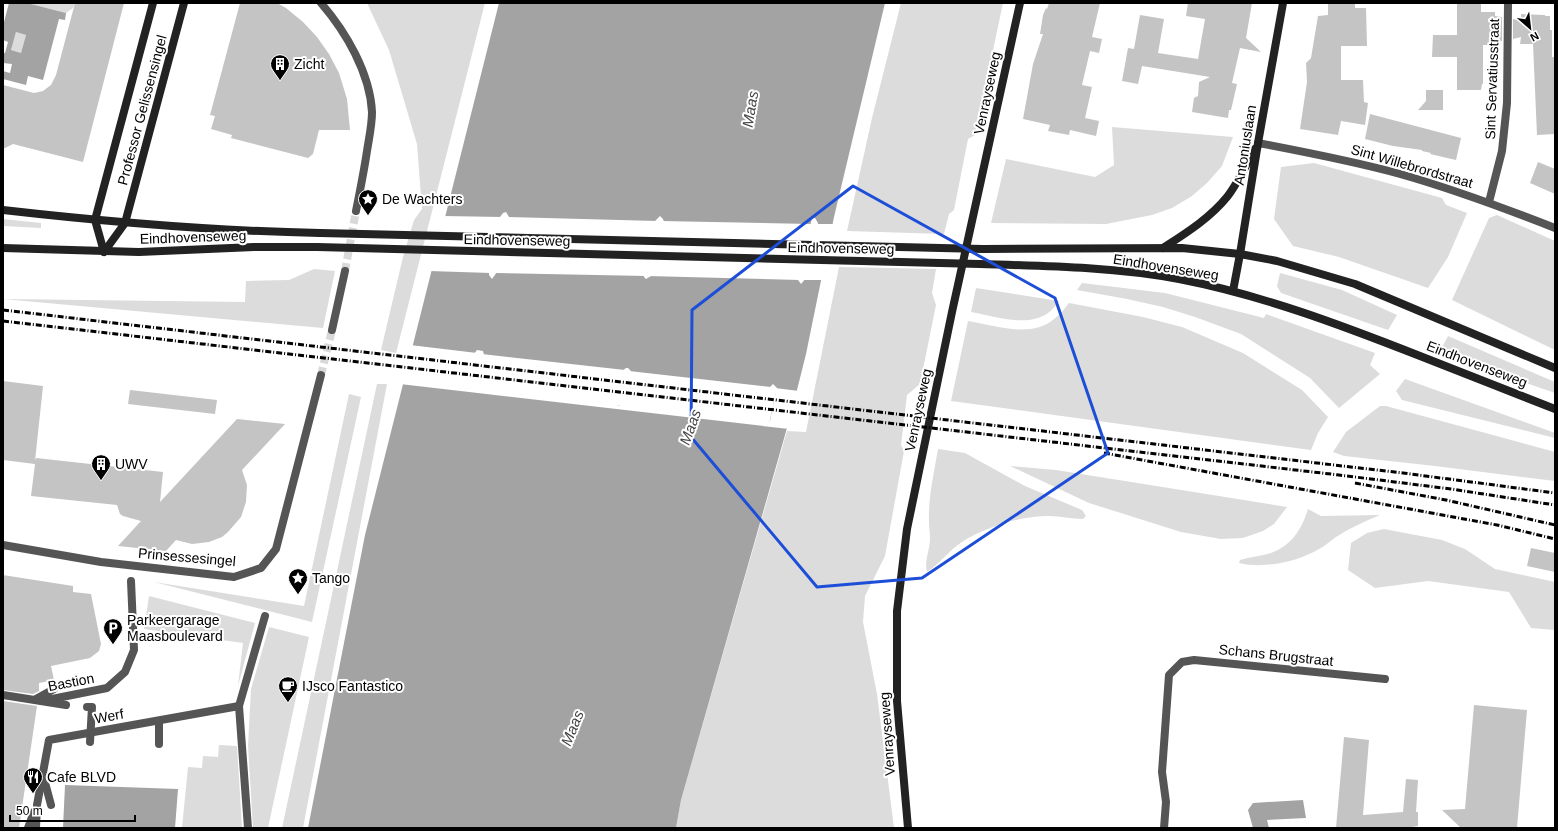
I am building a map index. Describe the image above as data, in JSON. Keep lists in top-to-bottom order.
{
  "streets": {
    "main road": [
      "Venrayseweg",
      "Professor Gelissensingel",
      "Antoniuslaan",
      "Eindhovenseweg"
    ],
    "street": [
      "Sint Servatiusstraat",
      "Sint Willebrordstraat",
      "Prinsessesingel",
      "Schans Brugstraat",
      "Bastion",
      "Werf"
    ]
  },
  "crossings": [
    ["Sint Servatiusstraat", "Sint Willebrordstraat"],
    ["Professor Gelissensingel", "Eindhovenseweg"],
    ["Antoniuslaan", "Sint Willebrordstraat"],
    ["Antoniuslaan", "Eindhovenseweg"]
  ],
  "water": ["Maas"],
  "places": {
    "building": ["Zicht", "UWV"],
    "place": ["De Wachters", "Tango"],
    "parking": ["Parkeergarage Maasboulevard"],
    "cafe": ["IJsco Fantastico"],
    "restaurant": ["Cafe BLVD"]
  },
  "scale_bar": "50 m",
  "north": "bottom right"
}
